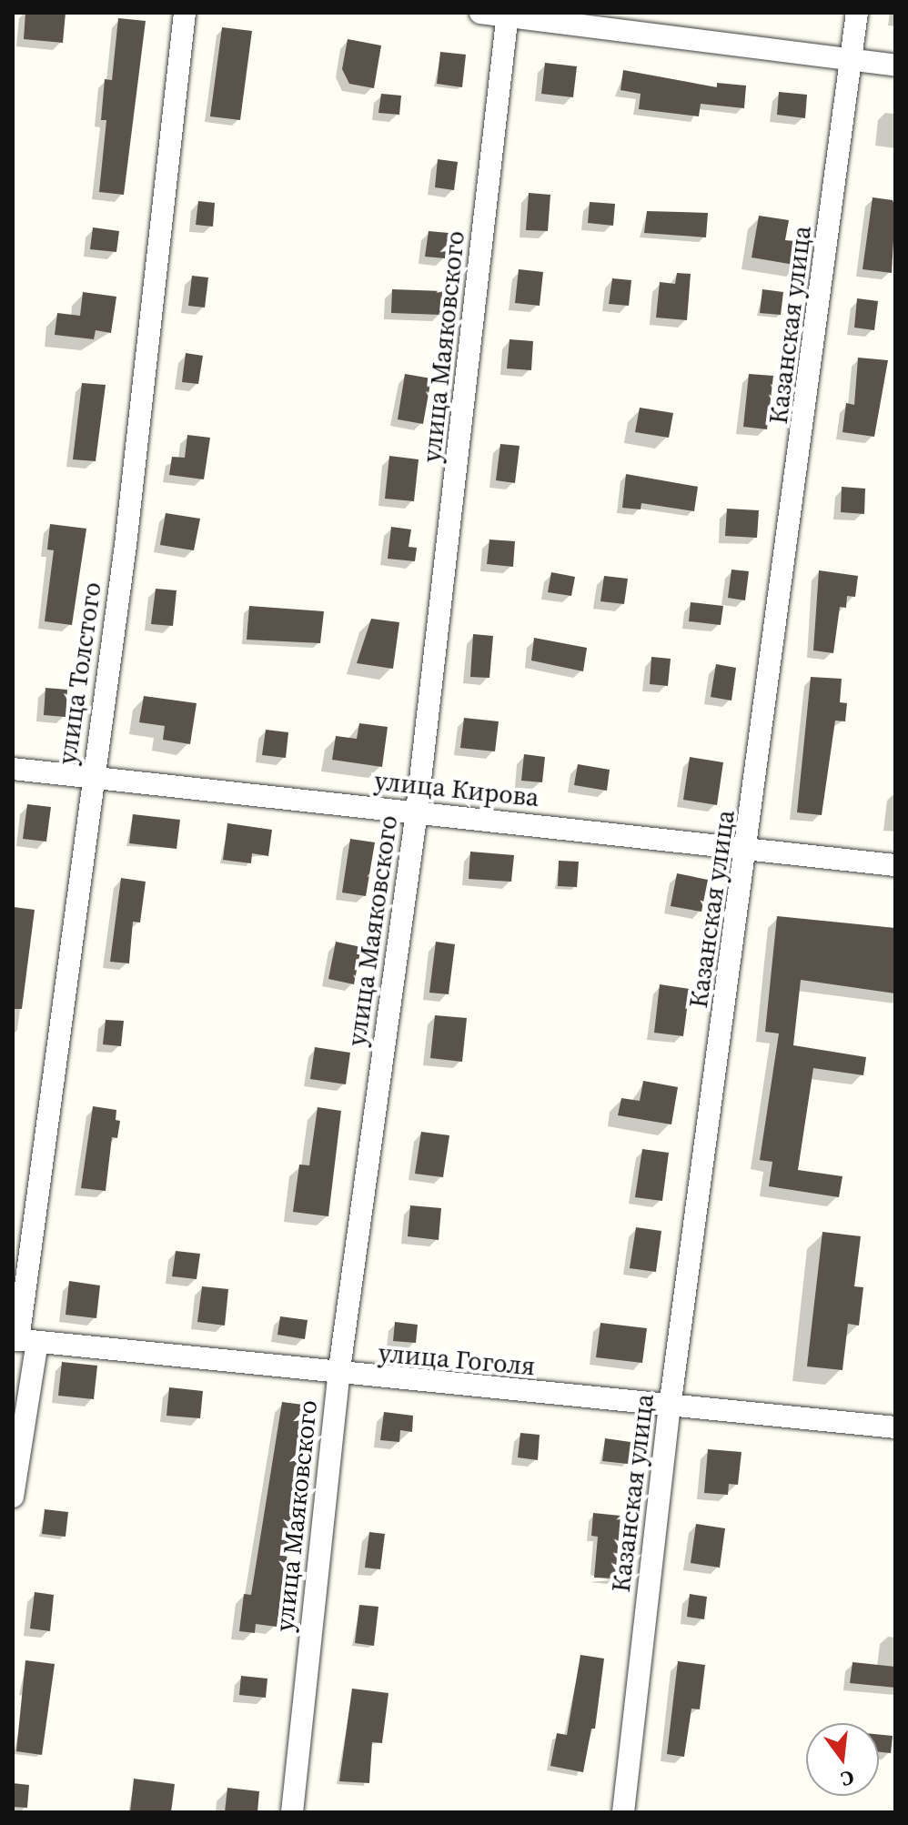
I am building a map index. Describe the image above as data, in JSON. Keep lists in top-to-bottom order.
{
  "streets": {
    "street": [
      "Казанская улица",
      "улица Маяковского",
      "улица Толстого",
      "улица Кирова",
      "улица Гоголя"
    ]
  },
  "crossings": [
    ["Казанская улица", "улица Кирова"],
    ["Казанская улица", "улица Гоголя"],
    ["улица Маяковского", "улица Кирова"],
    ["улица Маяковского", "улица Гоголя"],
    ["улица Толстого", "улица Кирова"],
    ["улица Толстого", "улица Гоголя"]
  ],
  "north": "bottom"
}
